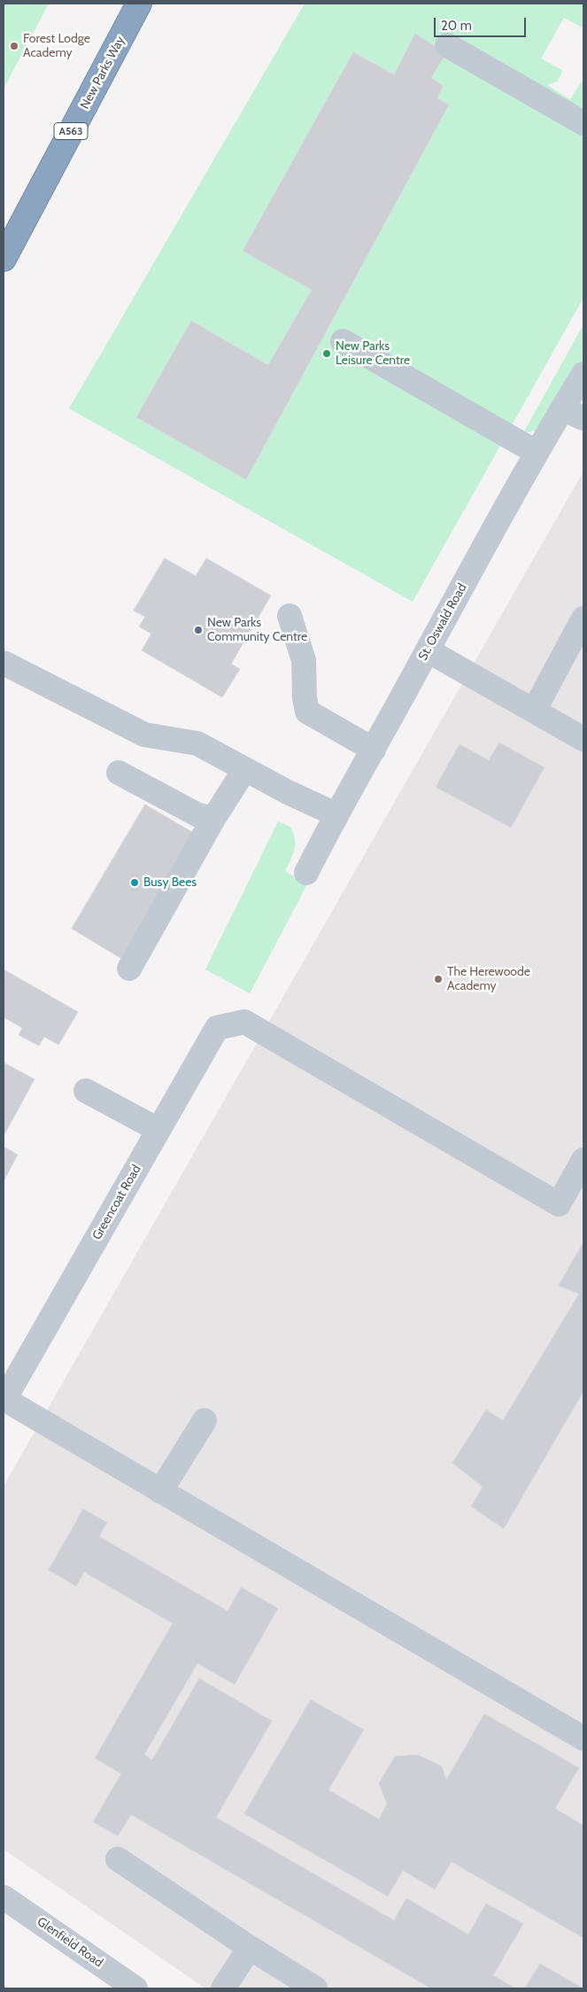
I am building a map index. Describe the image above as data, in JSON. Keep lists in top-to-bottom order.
{
  "streets": {
    "highway": ["New Parks Way", "A563"],
    "street": ["St. Oswald Road", "Greencoat Road", "Glenfield Road"]
  },
  "places": [
    "Forest Lodge Academy",
    "New Parks Leisure Centre",
    "New Parks Community Centre",
    "Busy Bees",
    "The Herewoode Academy"
  ],
  "scale_bar": "20 m"
}
